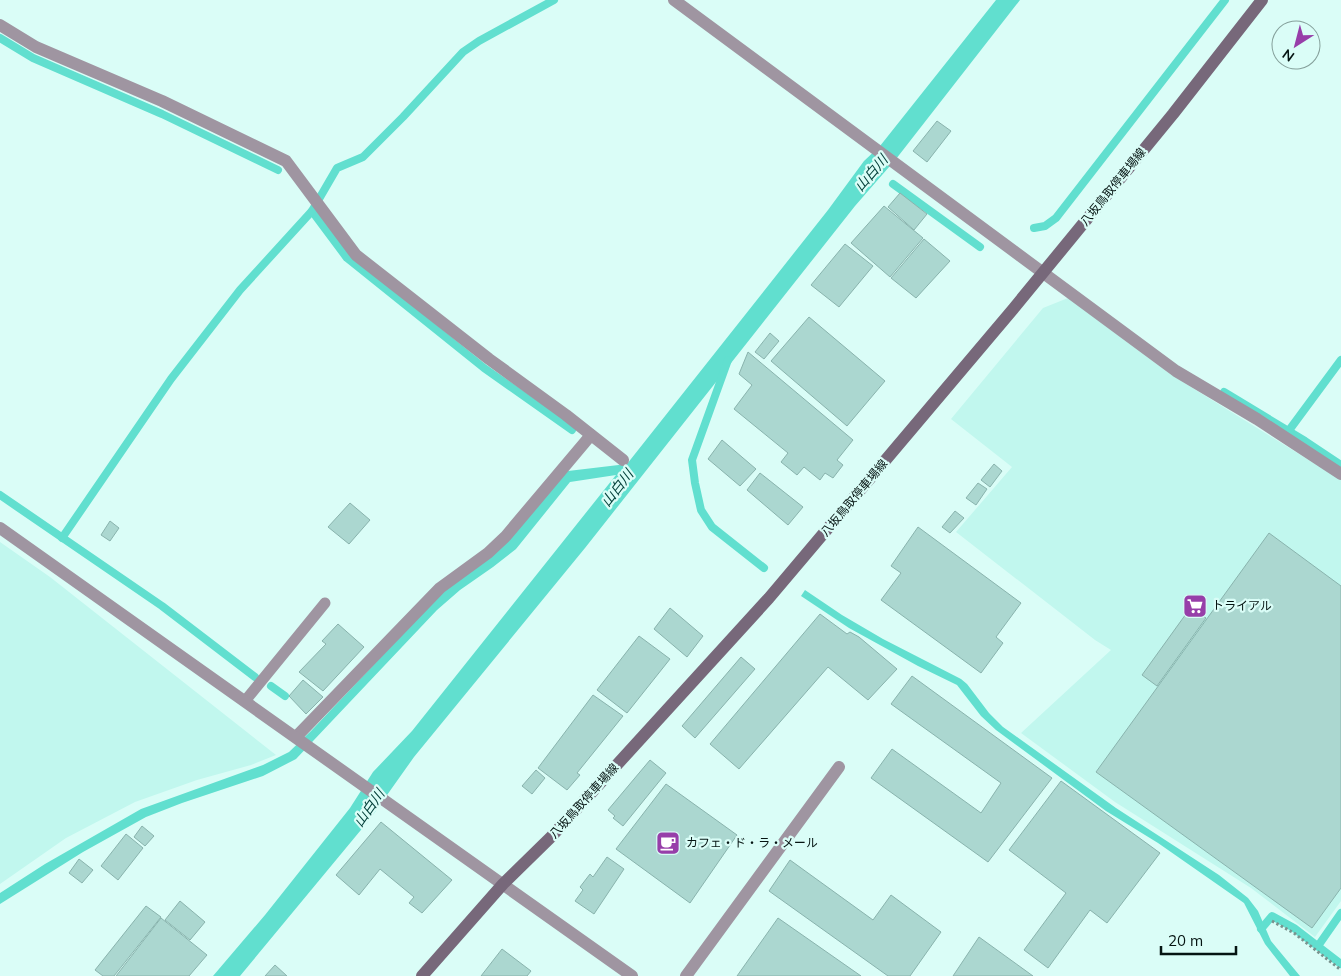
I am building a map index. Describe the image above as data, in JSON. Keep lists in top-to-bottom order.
{
  "streets": {
    "main road": ["八坂鳥取停車場線"]
  },
  "water": ["山白川"],
  "places": {
    "supermarket": ["トライアル"],
    "cafe": ["カフェ・ド・ラ・メール"]
  },
  "scale_bar": "20 m",
  "north": "bottom left"
}
